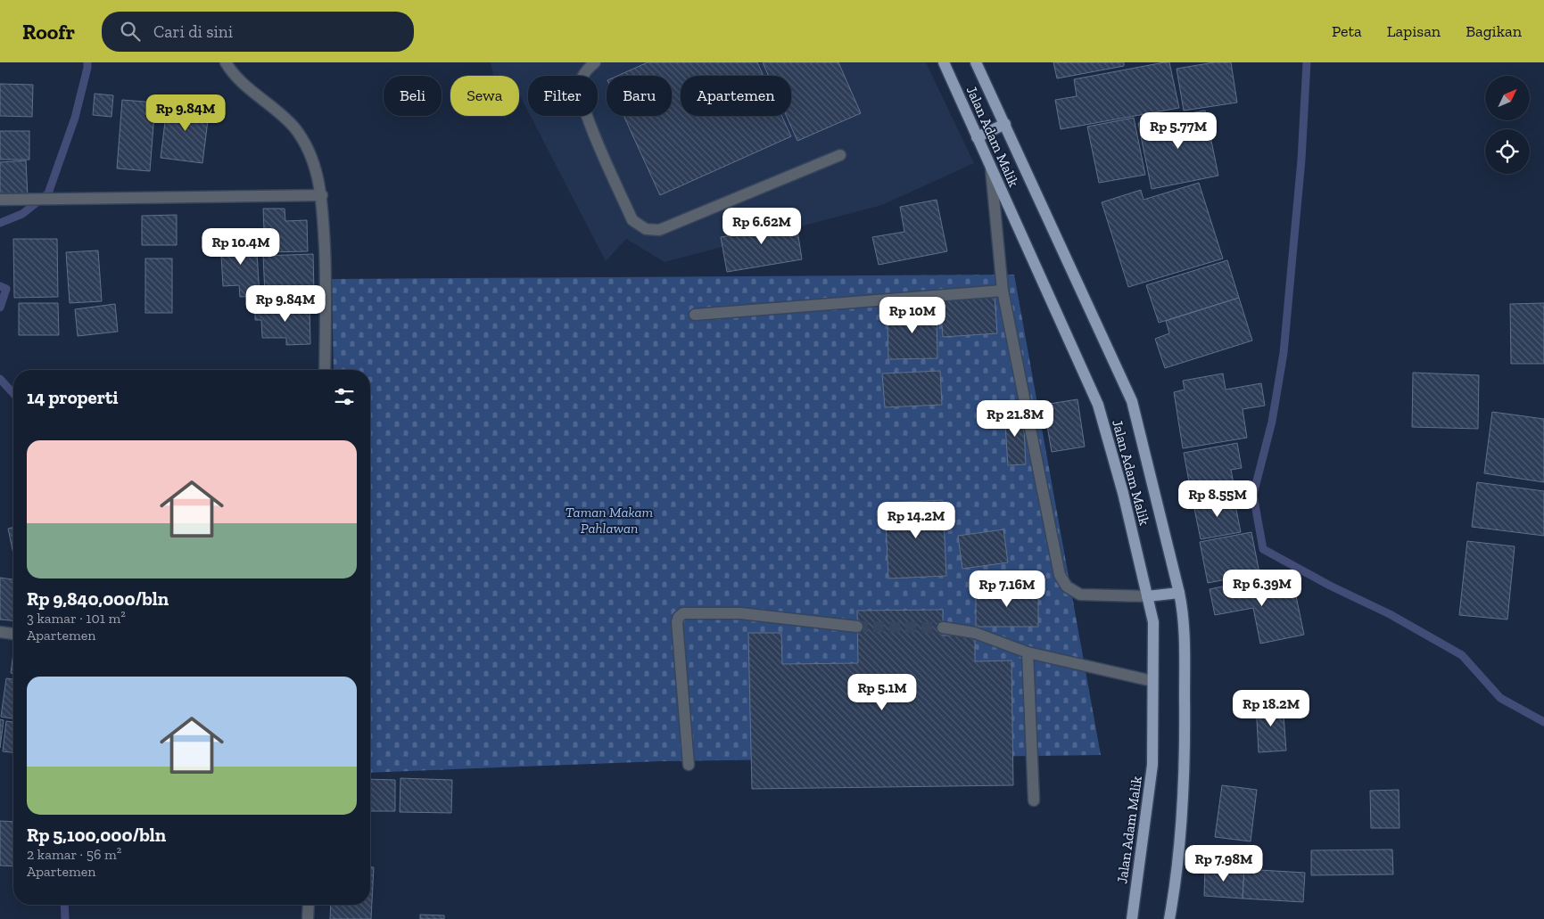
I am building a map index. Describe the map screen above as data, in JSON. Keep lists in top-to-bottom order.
{
  "streets": {
    "main road": ["Jalan Adam Malik"]
  },
  "parks": ["Taman Makam Pahlawan"],
  "north": "top right",
  "page": {
    "header": "Roofr",
    "search": "Cari di sini",
    "nav": ["Peta", "Lapisan", "Bagikan"],
    "chip": [
      "Beli",
      "Sewa",
      "Filter",
      "Baru",
      "Apartemen"
    ],
    "price": [
      "Rp 9.84M",
      "Rp 5.77M",
      "Rp 6.62M",
      "Rp 10.4M",
      "Rp 9.84M",
      "Rp 10M",
      "Rp 21.8M",
      "Rp 8.55M",
      "Rp 14.2M",
      "Rp 6.39M",
      "Rp 7.16M",
      "Rp 5.1M",
      "Rp 18.2M",
      "Rp 7.98M"
    ],
    "heading": "14 properti",
    "list": [
      {
        "name": "Rp 9,840,000/bln",
        "note": "3 kamar · 101 m² · Apartemen"
      },
      {
        "name": "Rp 5,100,000/bln",
        "note": "2 kamar · 56 m² · Apartemen"
      }
    ]
  }
}
